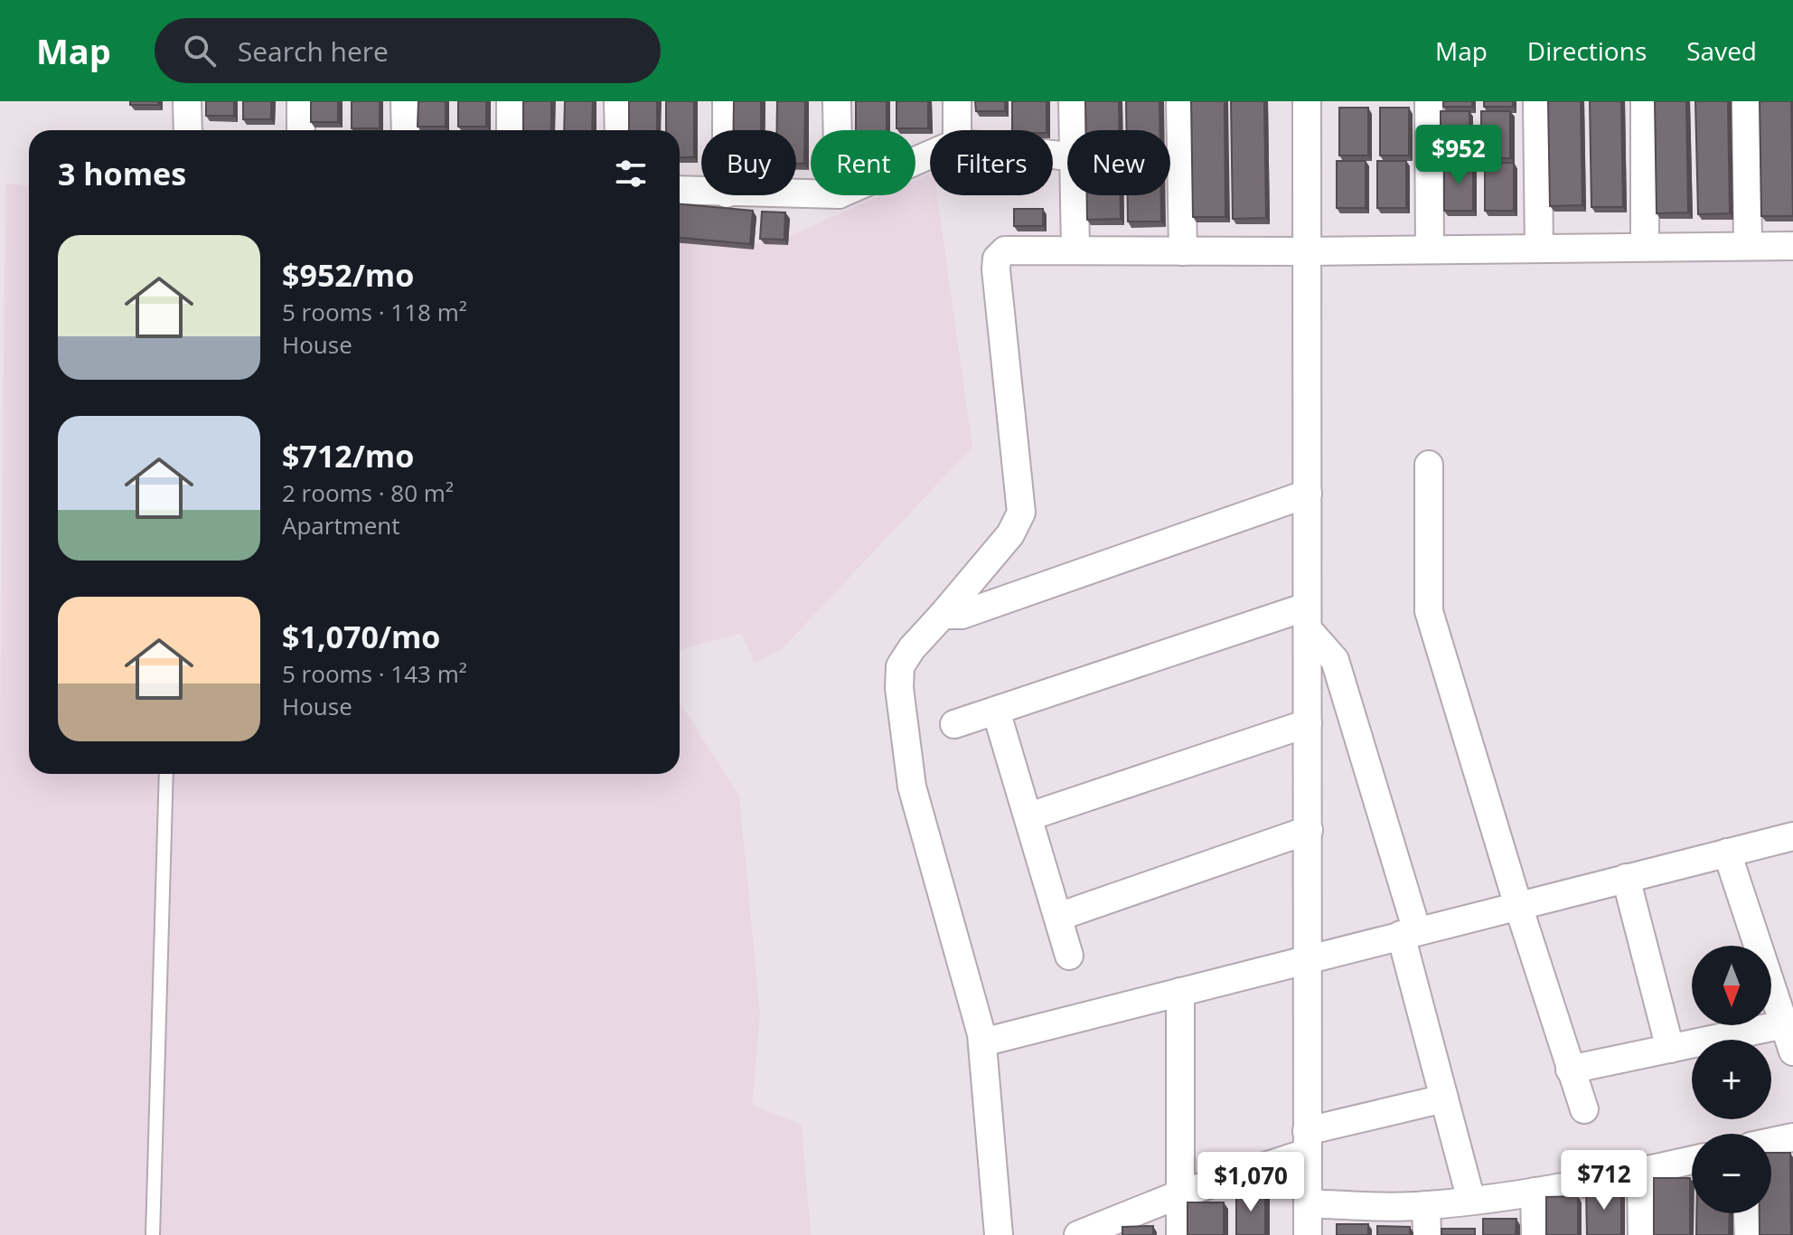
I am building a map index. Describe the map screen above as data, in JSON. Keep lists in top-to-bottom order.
{
  "north": "bottom",
  "page": {
    "header": "Map",
    "search": "Search here",
    "nav": ["Map", "Directions", "Saved"],
    "price": ["$952", "$712", "$1,070"],
    "chip": [
      "Buy",
      "Rent",
      "Filters",
      "New"
    ],
    "heading": "3 homes",
    "list": [
      {
        "name": "$952/mo",
        "note": "5 rooms · 118 m² · House"
      },
      {
        "name": "$712/mo",
        "note": "2 rooms · 80 m² · Apartment"
      },
      {
        "name": "$1,070/mo",
        "note": "5 rooms · 143 m² · House"
      }
    ],
    "map_buttons": ["+", "−"]
  }
}
